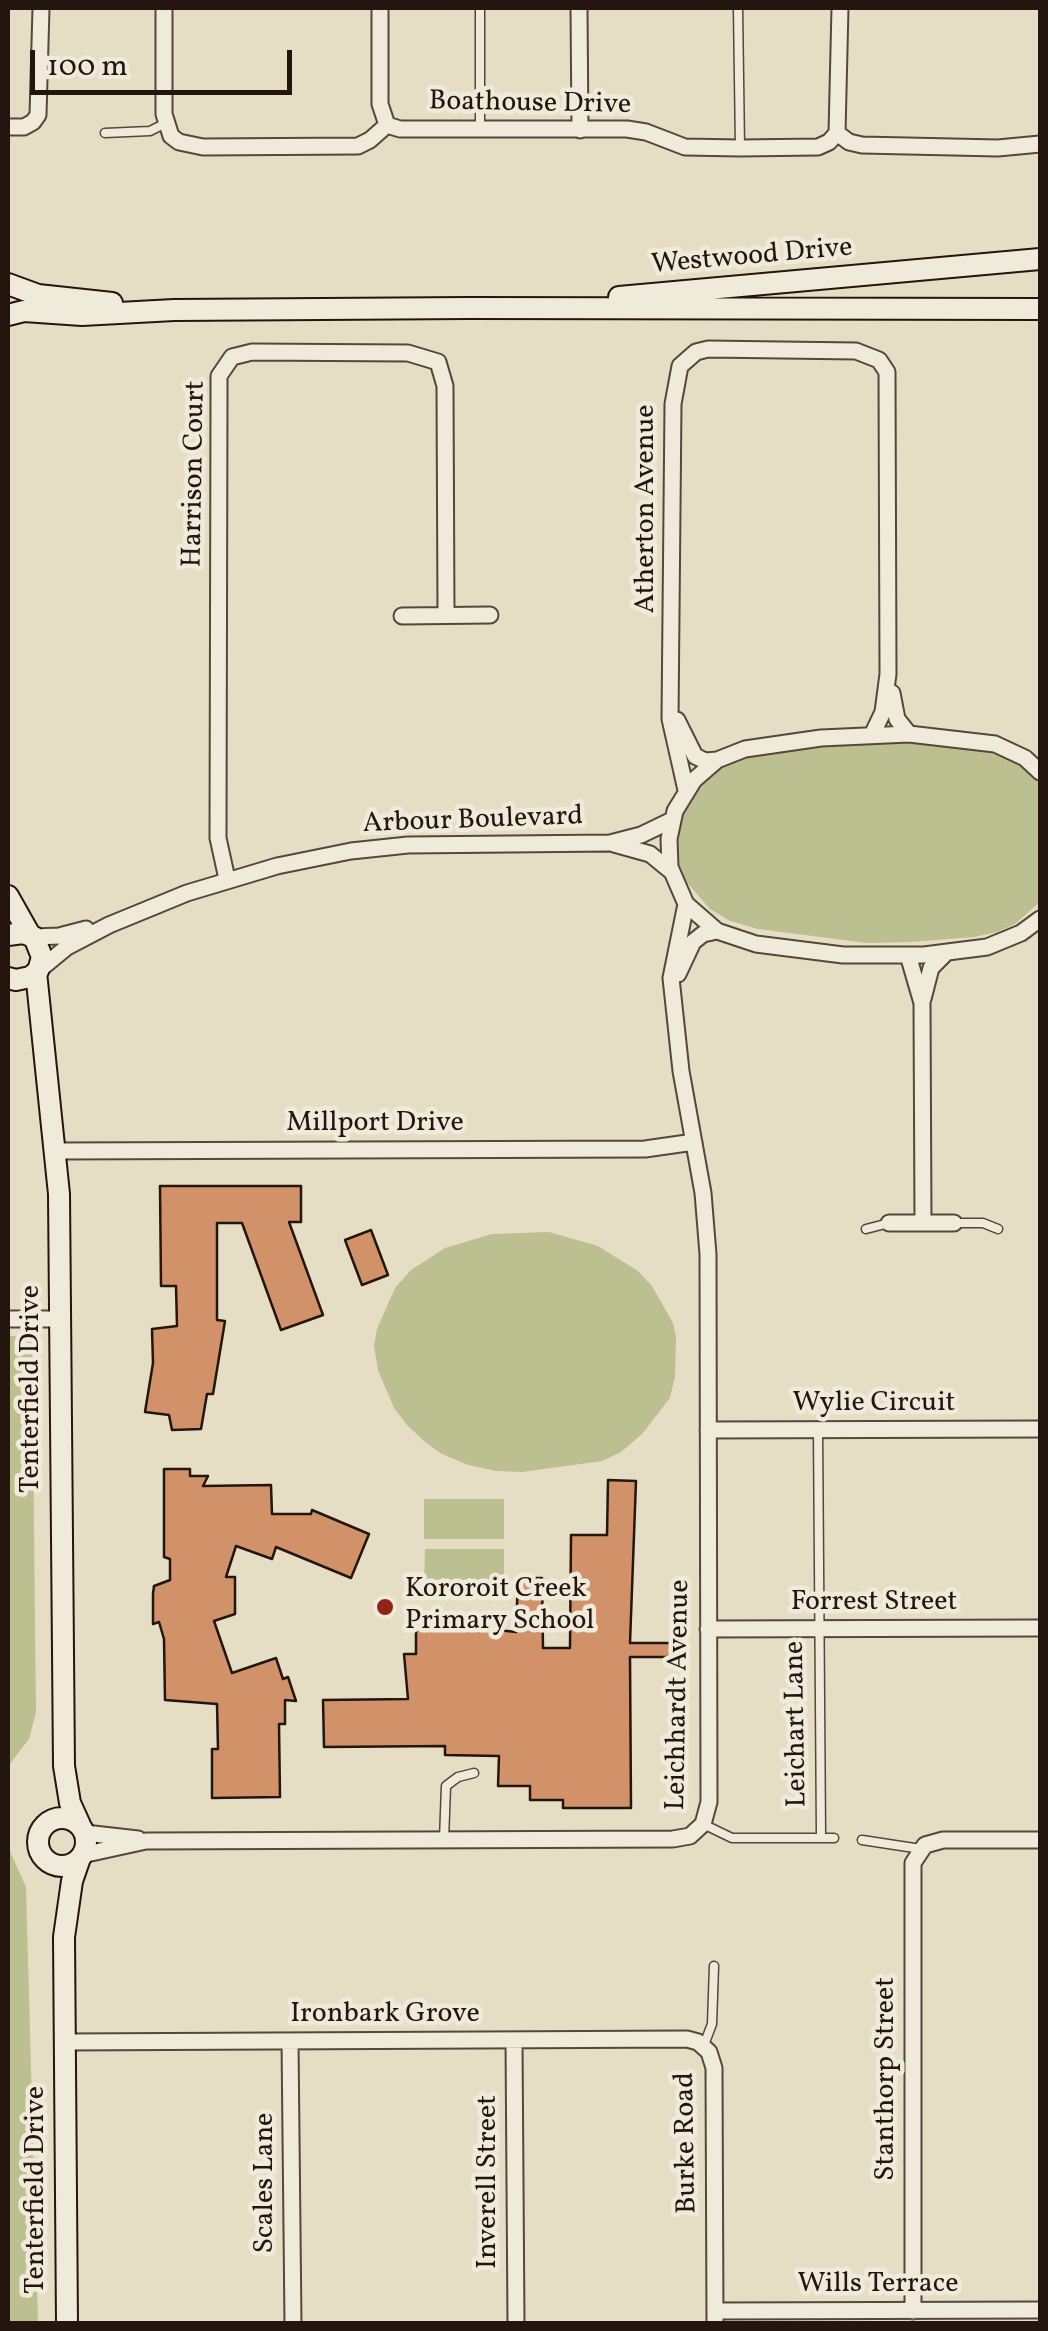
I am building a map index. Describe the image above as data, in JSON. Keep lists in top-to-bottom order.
{
  "streets": {
    "street": [
      "Boathouse Drive",
      "Westwood Drive",
      "Harrison Court",
      "Atherton Avenue",
      "Arbour Boulevard",
      "Millport Drive",
      "Tenterfield Drive",
      "Wylie Circuit",
      "Forrest Street",
      "Leichhardt Avenue",
      "Ironbark Grove",
      "Stanthorp Street",
      "Burke Road",
      "Inverell Street",
      "Scales Lane",
      "Wills Terrace"
    ],
    "lane": ["Leichart Lane"]
  },
  "crossings": [
    ["Harrison Court", "Arbour Boulevard"],
    ["Millport Drive", "Tenterfield Drive"],
    ["Millport Drive", "Leichhardt Avenue"],
    ["Tenterfield Drive", "Leichhardt Avenue"],
    ["Tenterfield Drive", "Ironbark Grove"],
    ["Wylie Circuit", "Leichhardt Avenue"],
    ["Wylie Circuit", "Leichart Lane"],
    ["Forrest Street", "Leichhardt Avenue"],
    ["Forrest Street", "Leichart Lane"],
    ["Ironbark Grove", "Burke Road"],
    ["Ironbark Grove", "Inverell Street"],
    ["Ironbark Grove", "Scales Lane"],
    ["Stanthorp Street", "Wills Terrace"],
    ["Burke Road", "Wills Terrace"]
  ],
  "places": ["Kororoit Creek Primary School"],
  "scale_bar": "100 m"
}
